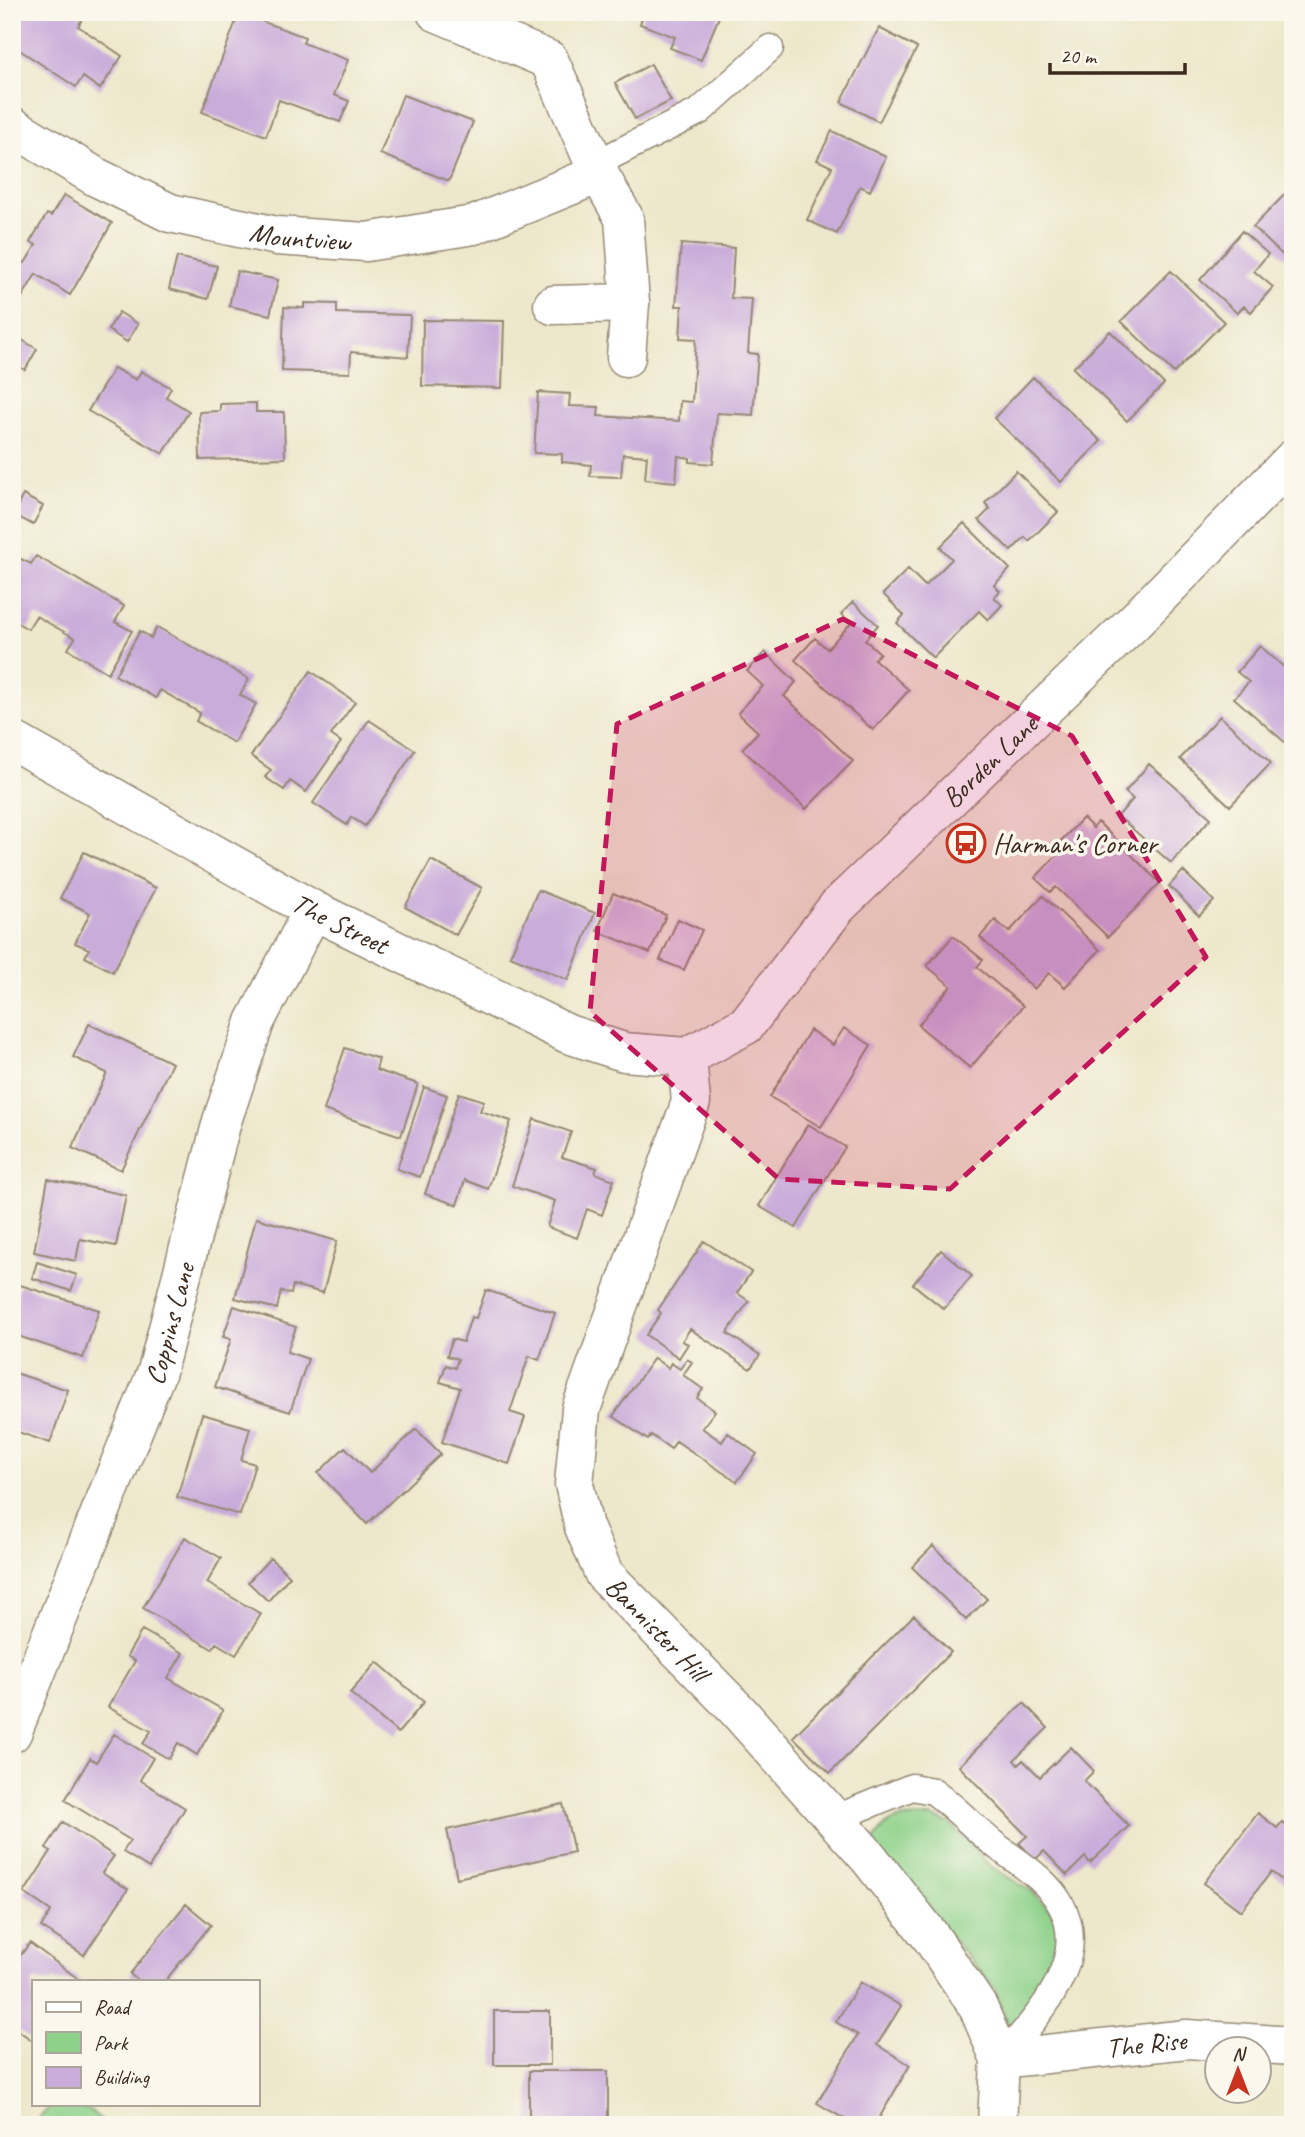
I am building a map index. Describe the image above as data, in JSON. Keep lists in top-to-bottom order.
{
  "streets": {
    "street": [
      "Mountview",
      "Borden Lane",
      "The Street",
      "Coppins Lane",
      "Bannister Hill",
      "The Rise"
    ]
  },
  "crossings": [
    ["Borden Lane", "The Street"],
    ["Borden Lane", "Bannister Hill"],
    ["The Street", "Coppins Lane"],
    ["The Street", "Bannister Hill"],
    ["Bannister Hill", "The Rise"]
  ],
  "places": {
    "bus stop": ["Harman's Corner"]
  },
  "legend": ["Road", "Park", "Building"],
  "scale_bar": "20 m",
  "north": "top"
}
